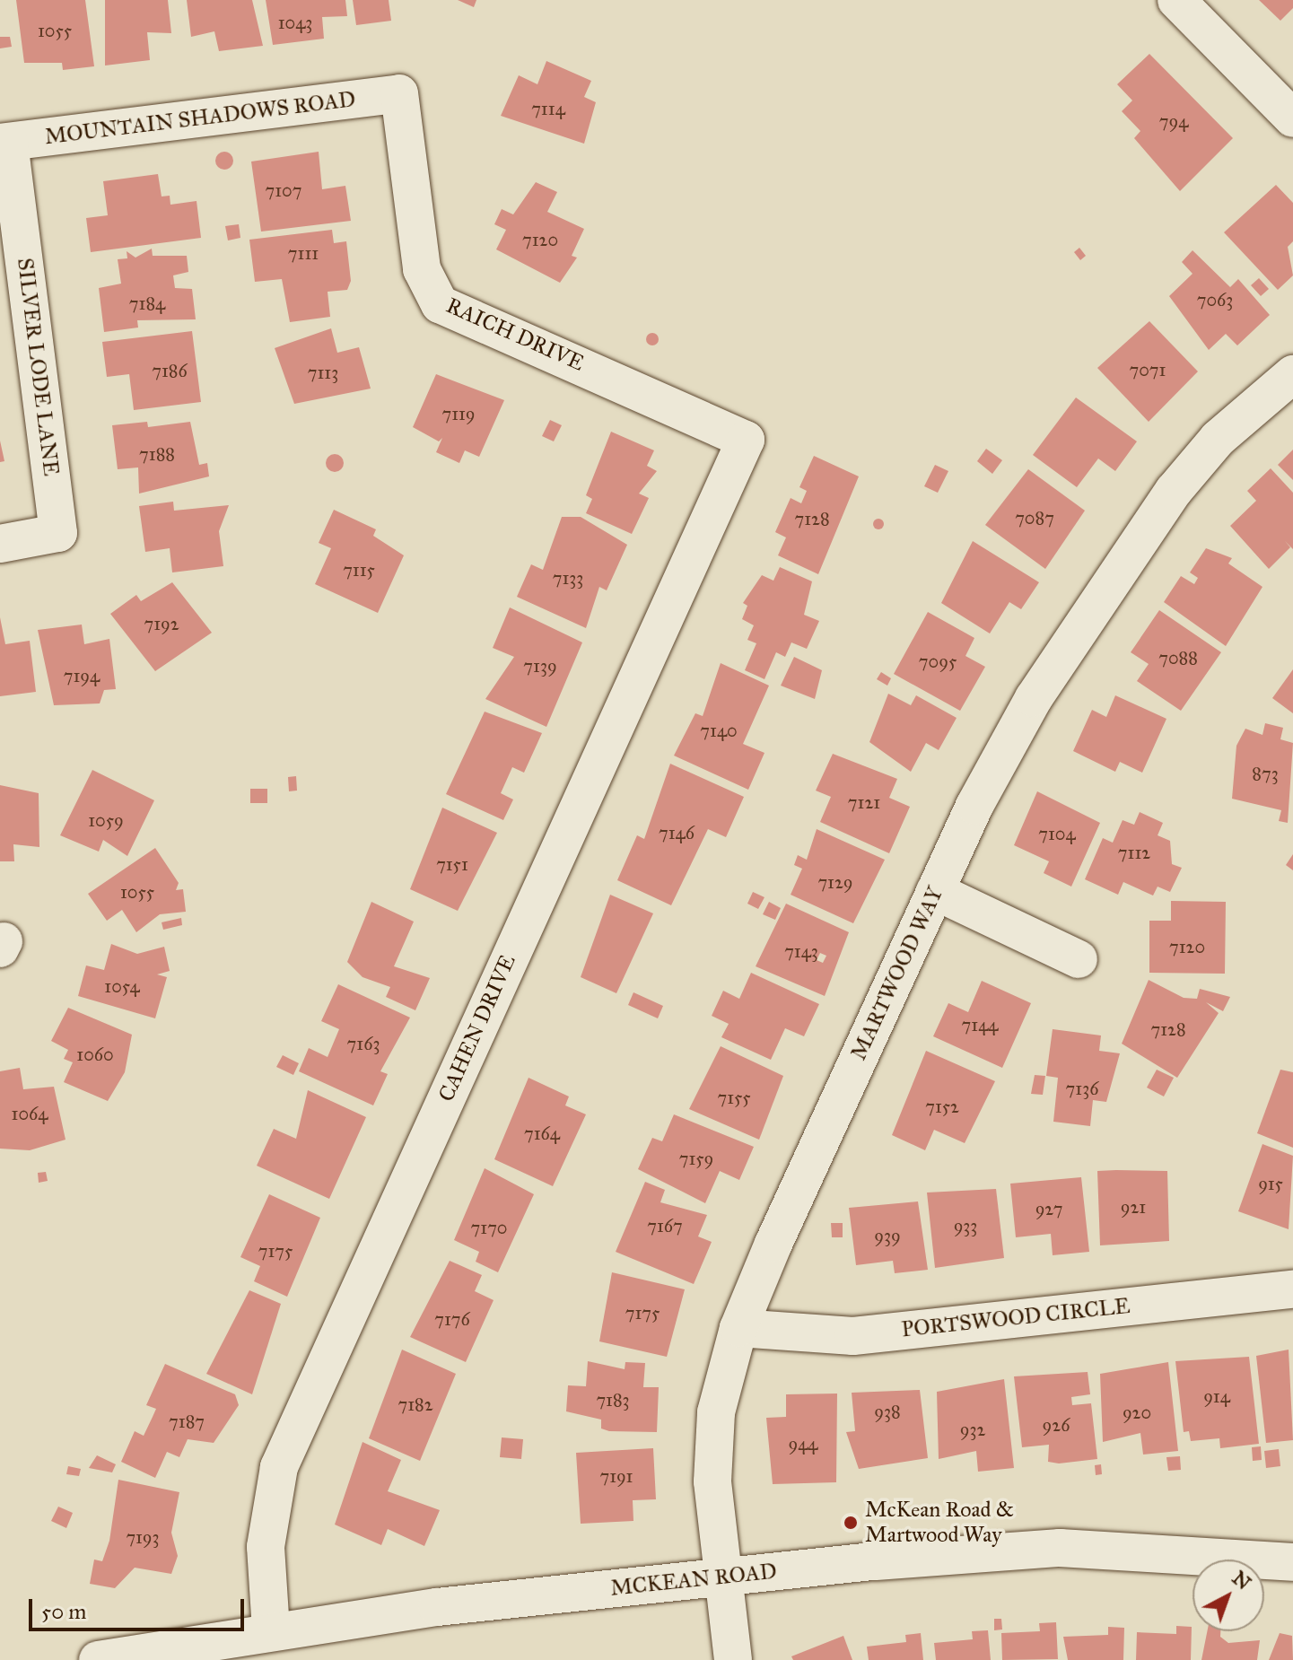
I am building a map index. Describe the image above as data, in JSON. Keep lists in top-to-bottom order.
{
  "streets": {
    "street": [
      "MOUNTAIN SHADOWS ROAD",
      "RAICH DRIVE",
      "SILVER LODE LANE",
      "MARTWOOD WAY",
      "CAHEN DRIVE",
      "PORTSWOOD CIRCLE",
      "MCKEAN ROAD"
    ]
  },
  "crossings": [
    ["MOUNTAIN SHADOWS ROAD", "RAICH DRIVE"],
    ["MOUNTAIN SHADOWS ROAD", "SILVER LODE LANE"],
    ["RAICH DRIVE", "CAHEN DRIVE"],
    ["MARTWOOD WAY", "PORTSWOOD CIRCLE"],
    ["MARTWOOD WAY", "MCKEAN ROAD"],
    ["CAHEN DRIVE", "MCKEAN ROAD"]
  ],
  "places": ["McKean Road & Martwood Way"],
  "house_numbers": [
    "1043",
    "1055",
    "7114",
    "794",
    "7107",
    "7120",
    "7111",
    "7063",
    "7184",
    "7071",
    "7186",
    "7113",
    "7119",
    "7188",
    "7087",
    "7128",
    "7115",
    "7133",
    "7192",
    "7088",
    "7095",
    "7139",
    "7194",
    "7140",
    "873",
    "7121",
    "1059",
    "7146",
    "7104",
    "7112",
    "7151",
    "7129",
    "1055",
    "7120",
    "7143",
    "1054",
    "7144",
    "7128",
    "7163",
    "1060",
    "7136",
    "7155",
    "7152",
    "1064",
    "7164",
    "7159",
    "915",
    "921",
    "927",
    "7167",
    "933",
    "7170",
    "939",
    "7175",
    "7175",
    "7176",
    "914",
    "7183",
    "7182",
    "938",
    "920",
    "7187",
    "926",
    "932",
    "944",
    "7191",
    "7193"
  ],
  "scale_bar": "50 m",
  "north": "top right"
}
